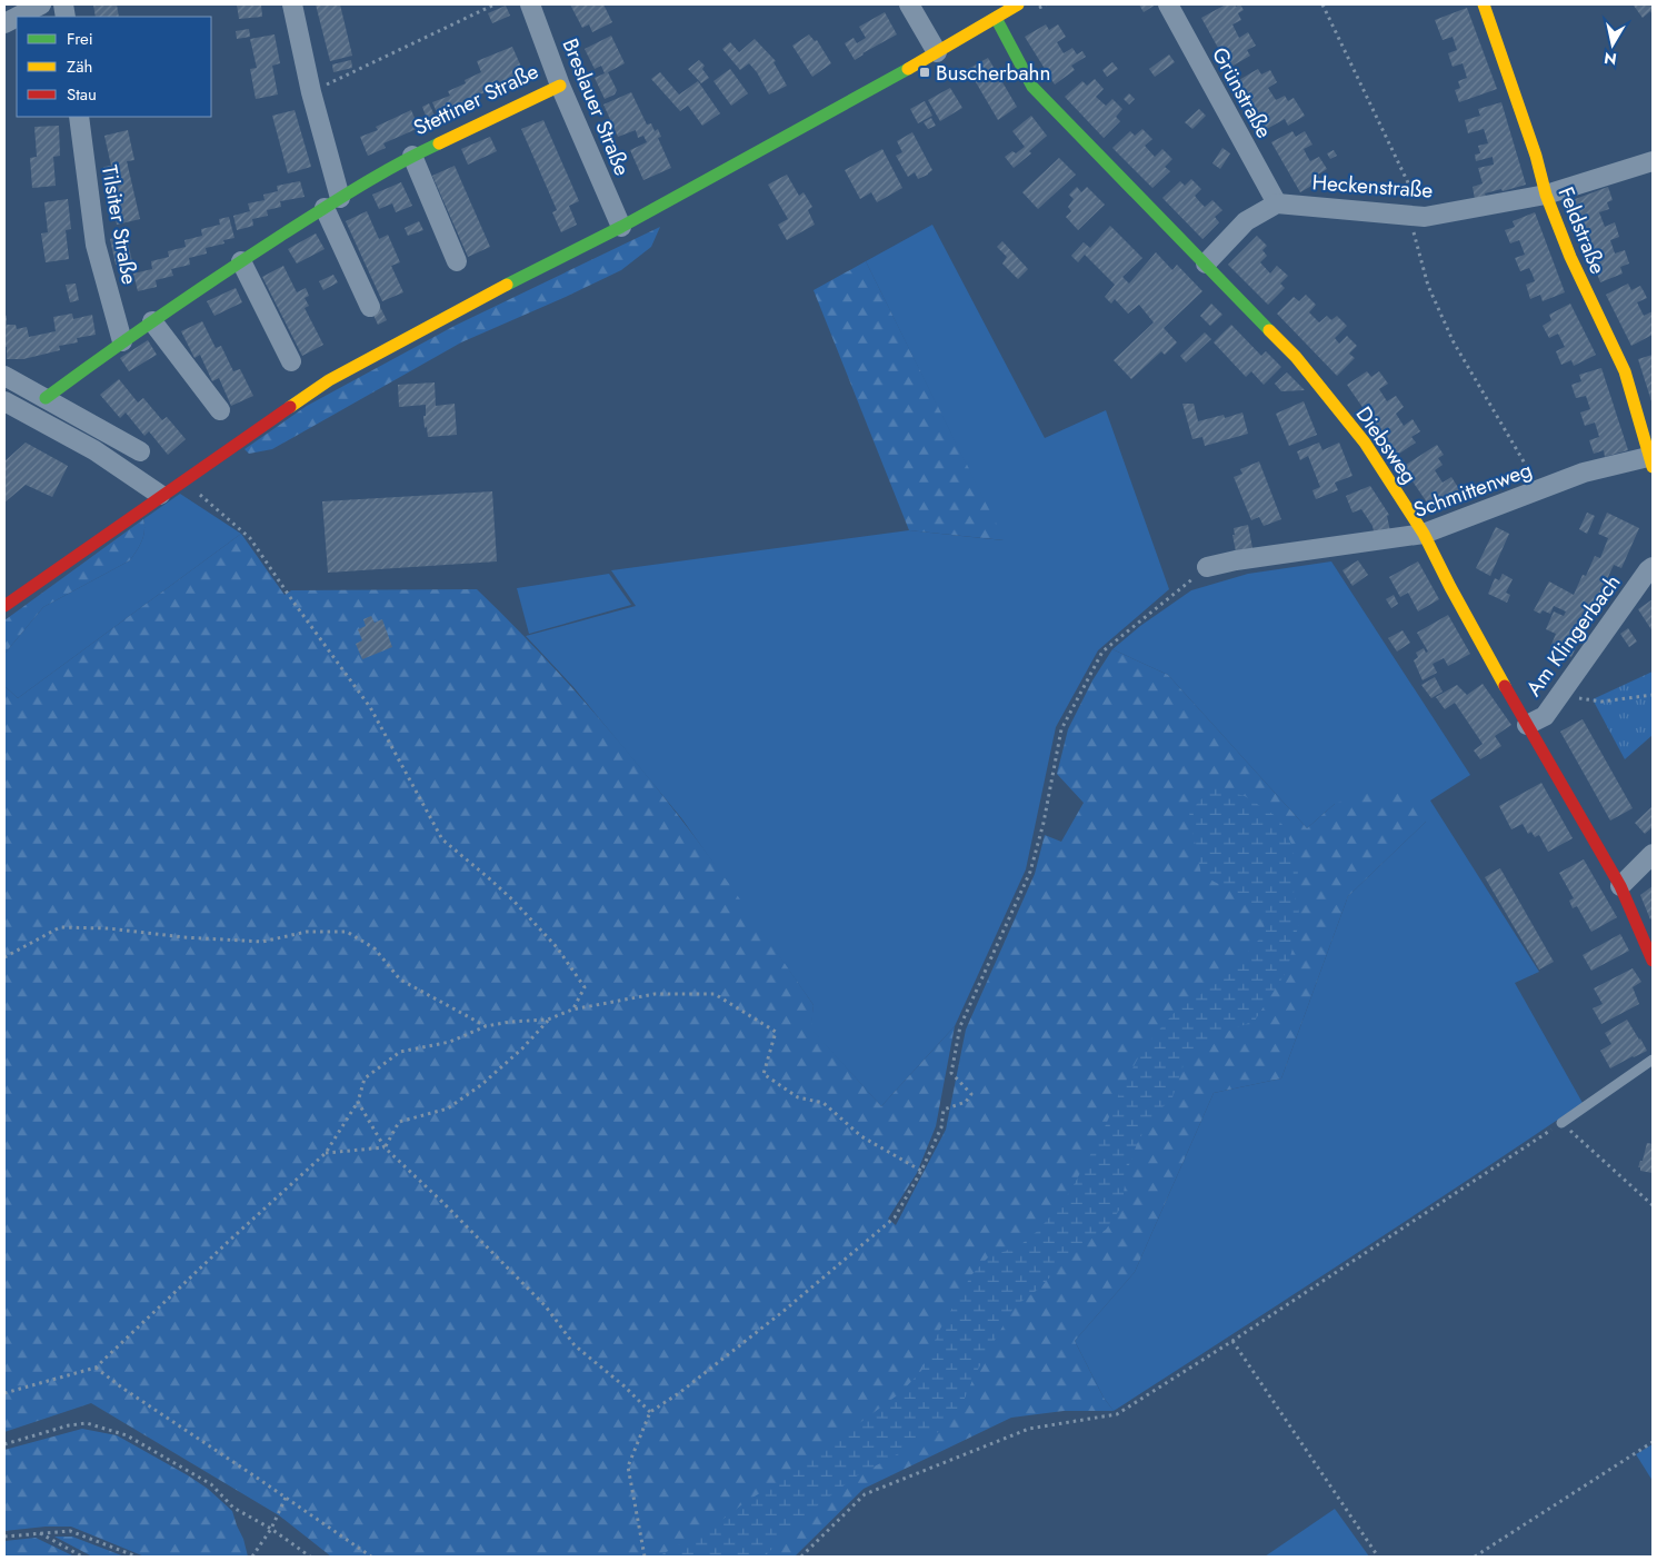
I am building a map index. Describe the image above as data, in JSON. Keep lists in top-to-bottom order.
{
  "streets": {
    "street": [
      "Grünstraße",
      "Stettiner Straße",
      "Breslauer Straße",
      "Heckenstraße",
      "Tilsiter Straße",
      "Feldstraße",
      "Diebsweg",
      "Schmittenweg",
      "Am Klingerbach"
    ]
  },
  "crossings": [
    ["Grünstraße", "Heckenstraße"],
    ["Stettiner Straße", "Breslauer Straße"],
    ["Stettiner Straße", "Tilsiter Straße"],
    ["Heckenstraße", "Feldstraße"],
    ["Feldstraße", "Schmittenweg"],
    ["Diebsweg", "Schmittenweg"],
    ["Diebsweg", "Am Klingerbach"]
  ],
  "places": {
    "transit": ["Buscherbahn"]
  },
  "legend": ["Frei", "Zäh", "Stau"],
  "north": "bottom"
}
